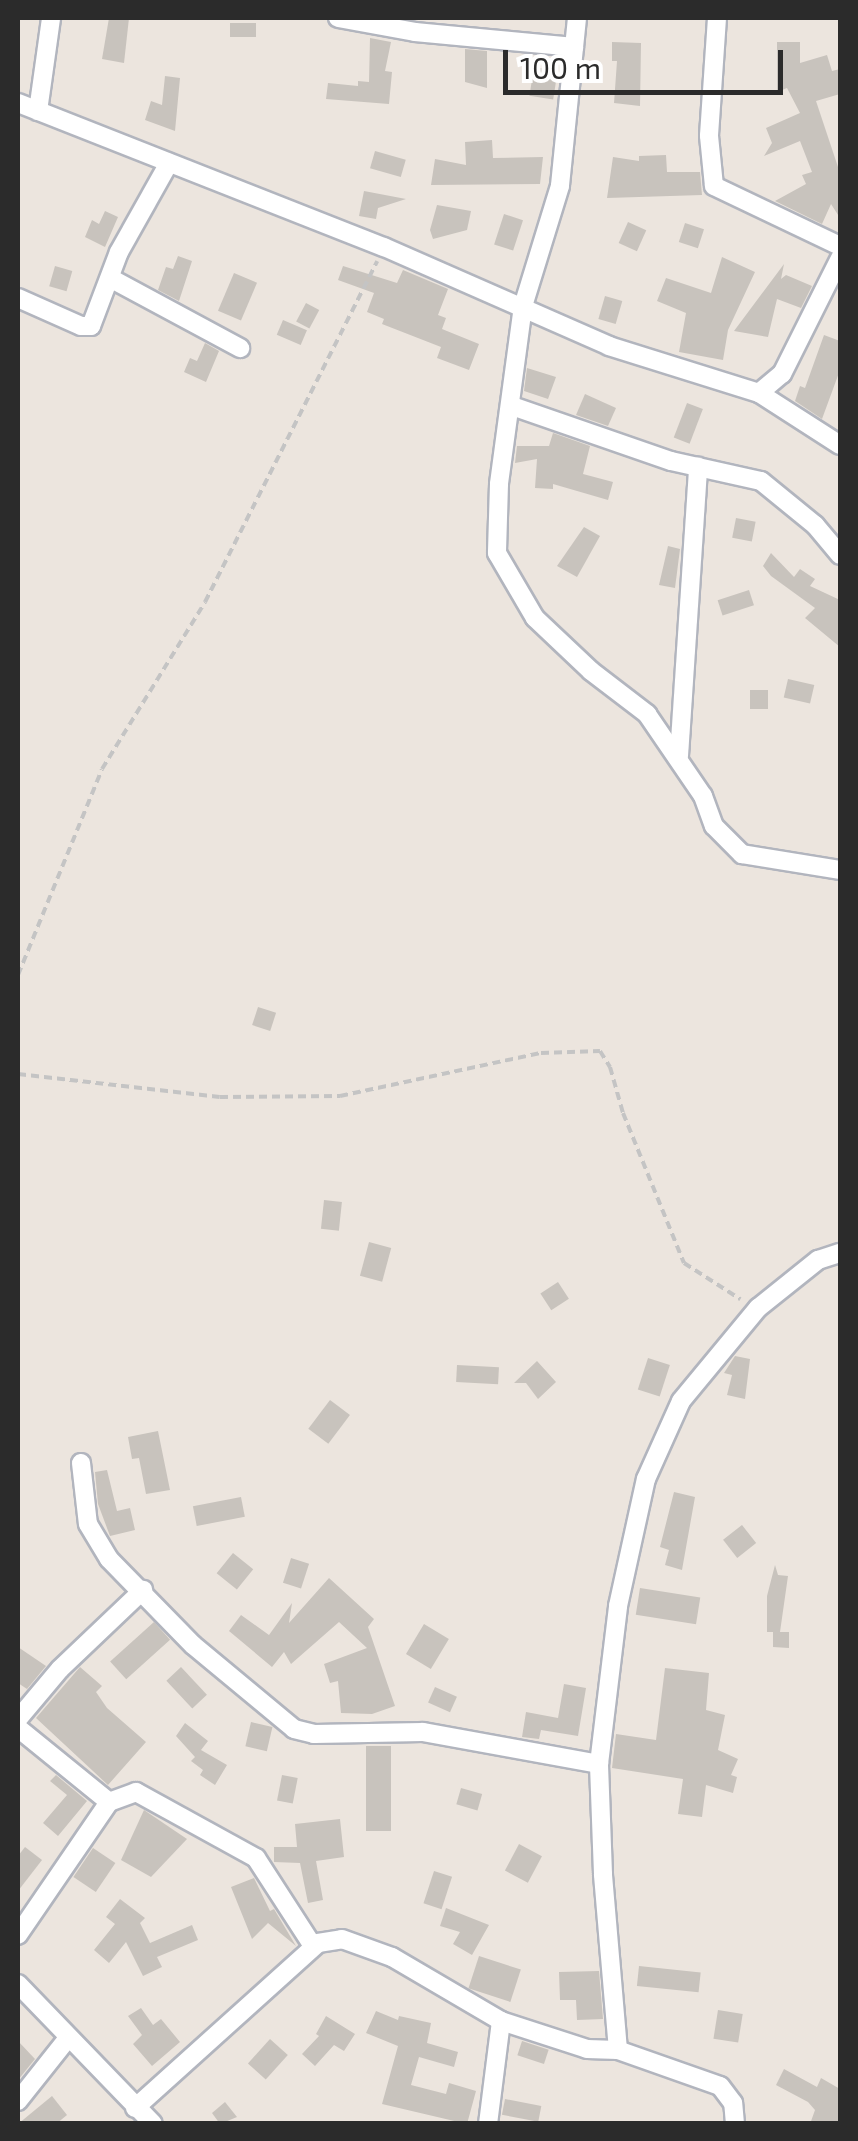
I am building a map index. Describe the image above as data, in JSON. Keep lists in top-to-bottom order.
{
  "scale_bar": "100 m"
}
